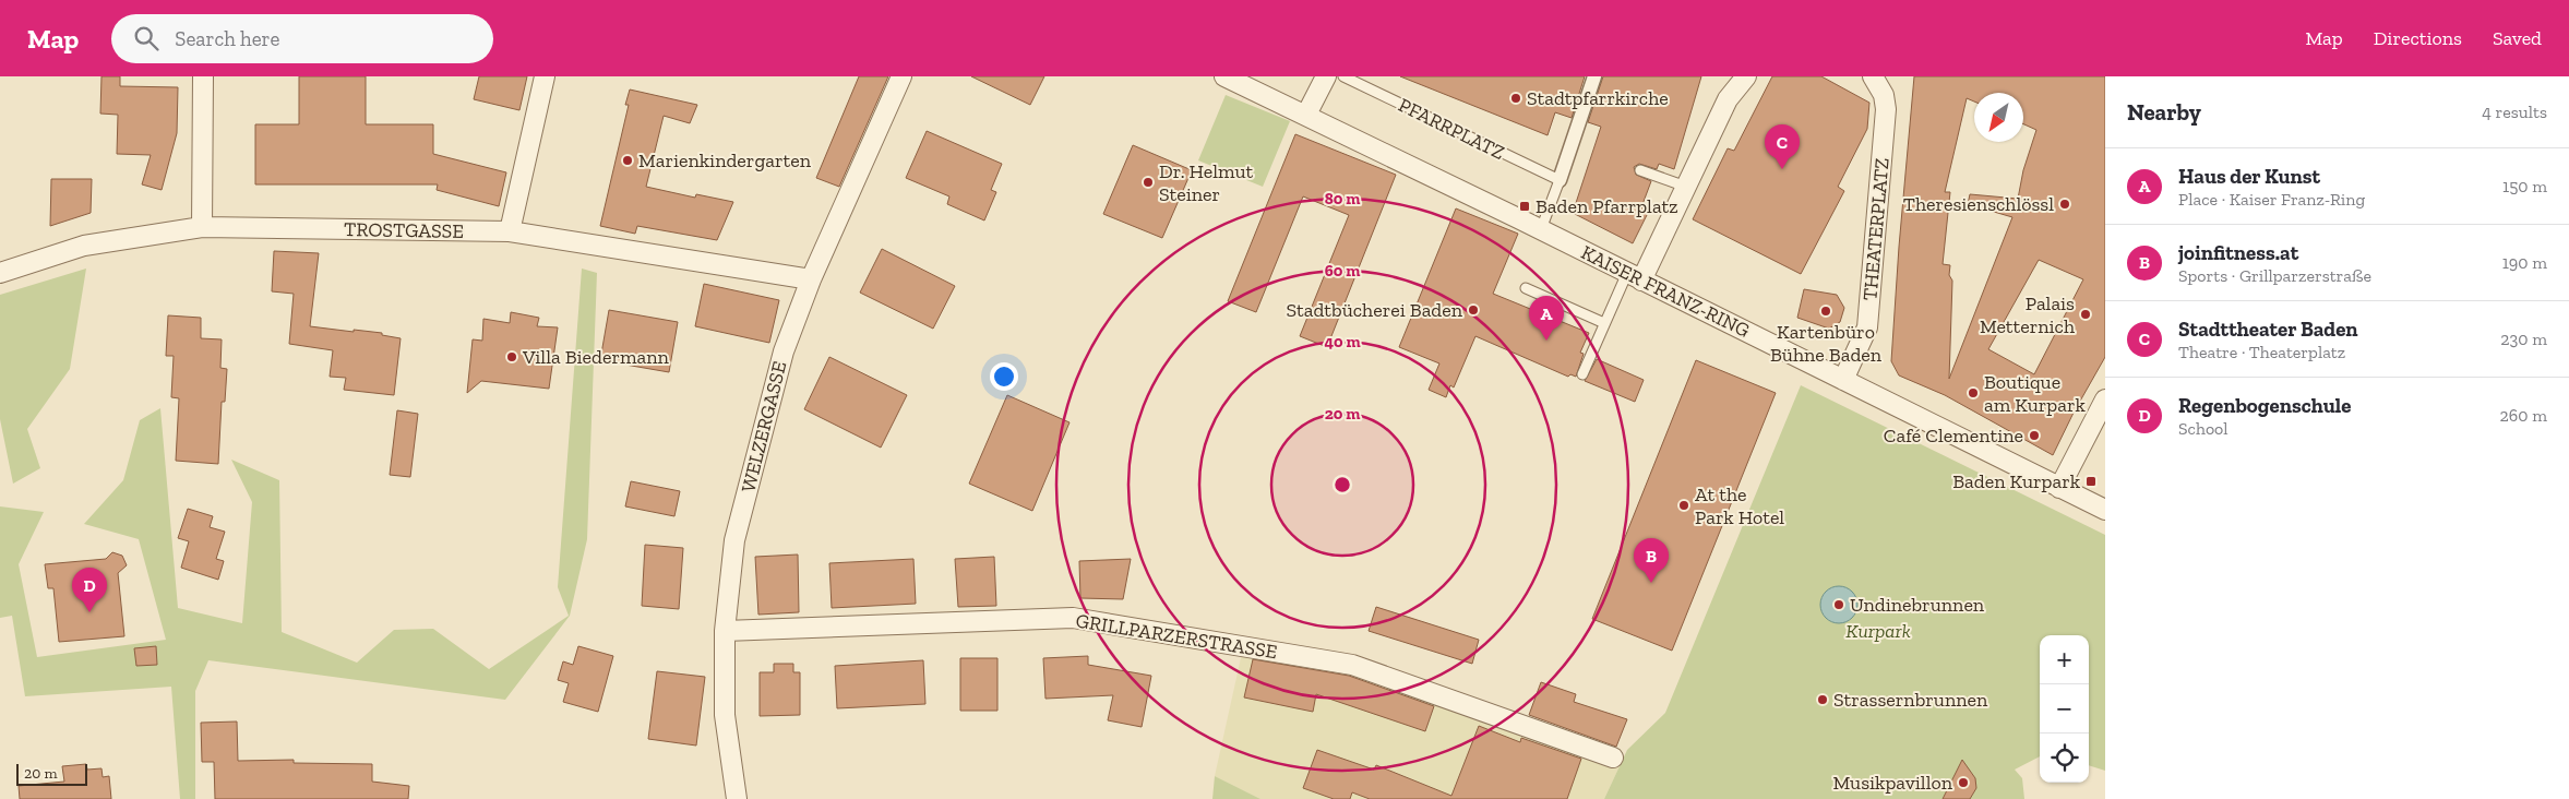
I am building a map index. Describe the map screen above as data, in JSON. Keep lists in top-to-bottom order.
{
  "streets": {
    "street": [
      "THEATERPLATZ",
      "TROSTGASSE",
      "KAISER FRANZ-RING",
      "WELZERGASSE",
      "GRILLPARZERSTRASSE"
    ],
    "lane": ["PFARRPLATZ"]
  },
  "crossings": [
    ["THEATERPLATZ", "KAISER FRANZ-RING"],
    ["TROSTGASSE", "WELZERGASSE"],
    ["WELZERGASSE", "GRILLPARZERSTRASSE"]
  ],
  "parks": ["Kurpark"],
  "places": {
    "other": [
      "Stadtpfarrkirche",
      "Marienkindergarten",
      "Dr. Helmut Steiner",
      "Theresienschlössl",
      "Stadtbücherei Baden",
      "Kartenbüro Bühne Baden",
      "Palais Metternich",
      "Villa Biedermann",
      "Boutique am Kurpark",
      "Café Clementine",
      "At the Park Hotel",
      "Undinebrunnen",
      "Strassernbrunnen",
      "Musikpavillon"
    ],
    "transit": ["Baden Pfarrplatz", "Baden Kurpark"]
  },
  "scale_bar": "20 m",
  "north": "bottom left",
  "page": {
    "header": "Map",
    "search": "Search here",
    "nav": ["Map", "Directions", "Saved"],
    "heading": ["Nearby", "4 results"],
    "pins": [
      "C",
      "A",
      "B",
      "D"
    ],
    "list": [
      {
        "mark": "A",
        "name": "Haus der Kunst",
        "note": "Place · Kaiser Franz-Ring",
        "value": "150 m"
      },
      {
        "mark": "B",
        "name": "joinfitness.at",
        "note": "Sports · Grillparzerstraße",
        "value": "190 m"
      },
      {
        "mark": "C",
        "name": "Stadttheater Baden",
        "note": "Theatre · Theaterplatz",
        "value": "230 m"
      },
      {
        "mark": "D",
        "name": "Regenbogenschule",
        "note": "School",
        "value": "260 m"
      }
    ],
    "map_buttons": ["+", "−"],
    "scale": "20 m"
  },
  "rings": [
    "80 m",
    "60 m",
    "40 m",
    "20 m"
  ]
}
